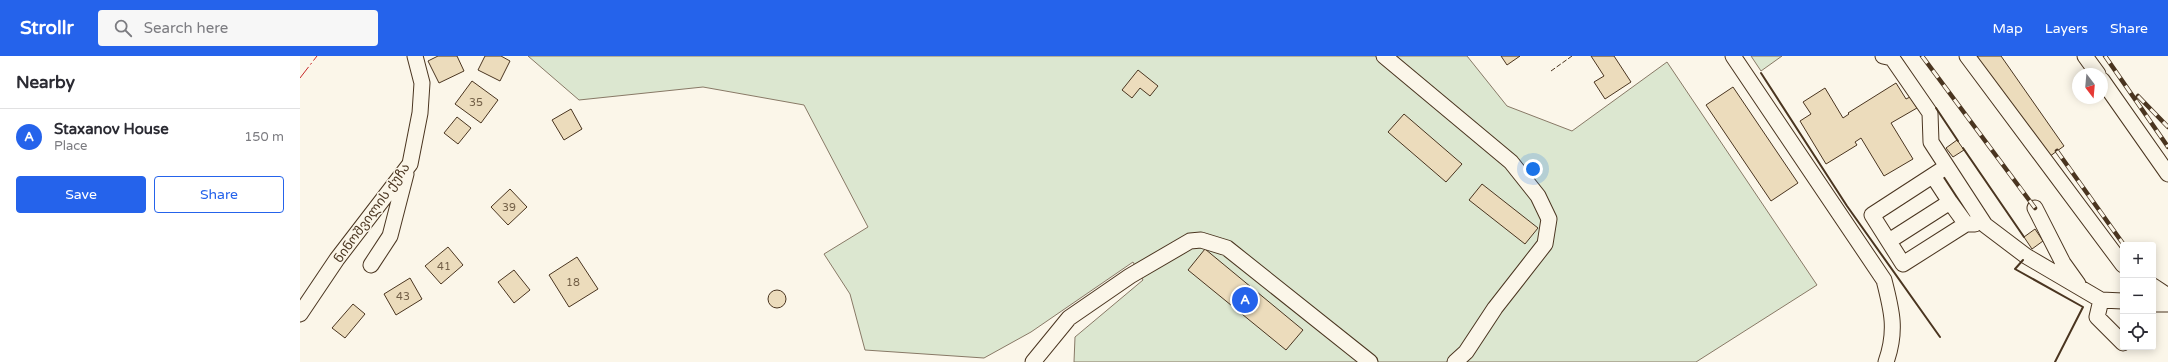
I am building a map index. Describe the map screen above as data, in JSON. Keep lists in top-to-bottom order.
{
  "streets": {
    "street": ["ნინოშვილის ქუჩა"]
  },
  "house_numbers": [
    "35",
    "39",
    "41",
    "18",
    "43"
  ],
  "north": "bottom",
  "page": {
    "header": "Strollr",
    "search": "Search here",
    "nav": ["Map", "Layers", "Share"],
    "heading": "Nearby",
    "list": [
      {
        "mark": "A",
        "name": "Staxanov House",
        "note": "Place",
        "value": "150 m"
      }
    ],
    "buttons": ["Save", "Share"],
    "map_buttons": ["+", "−"],
    "pins": "A"
  }
}
